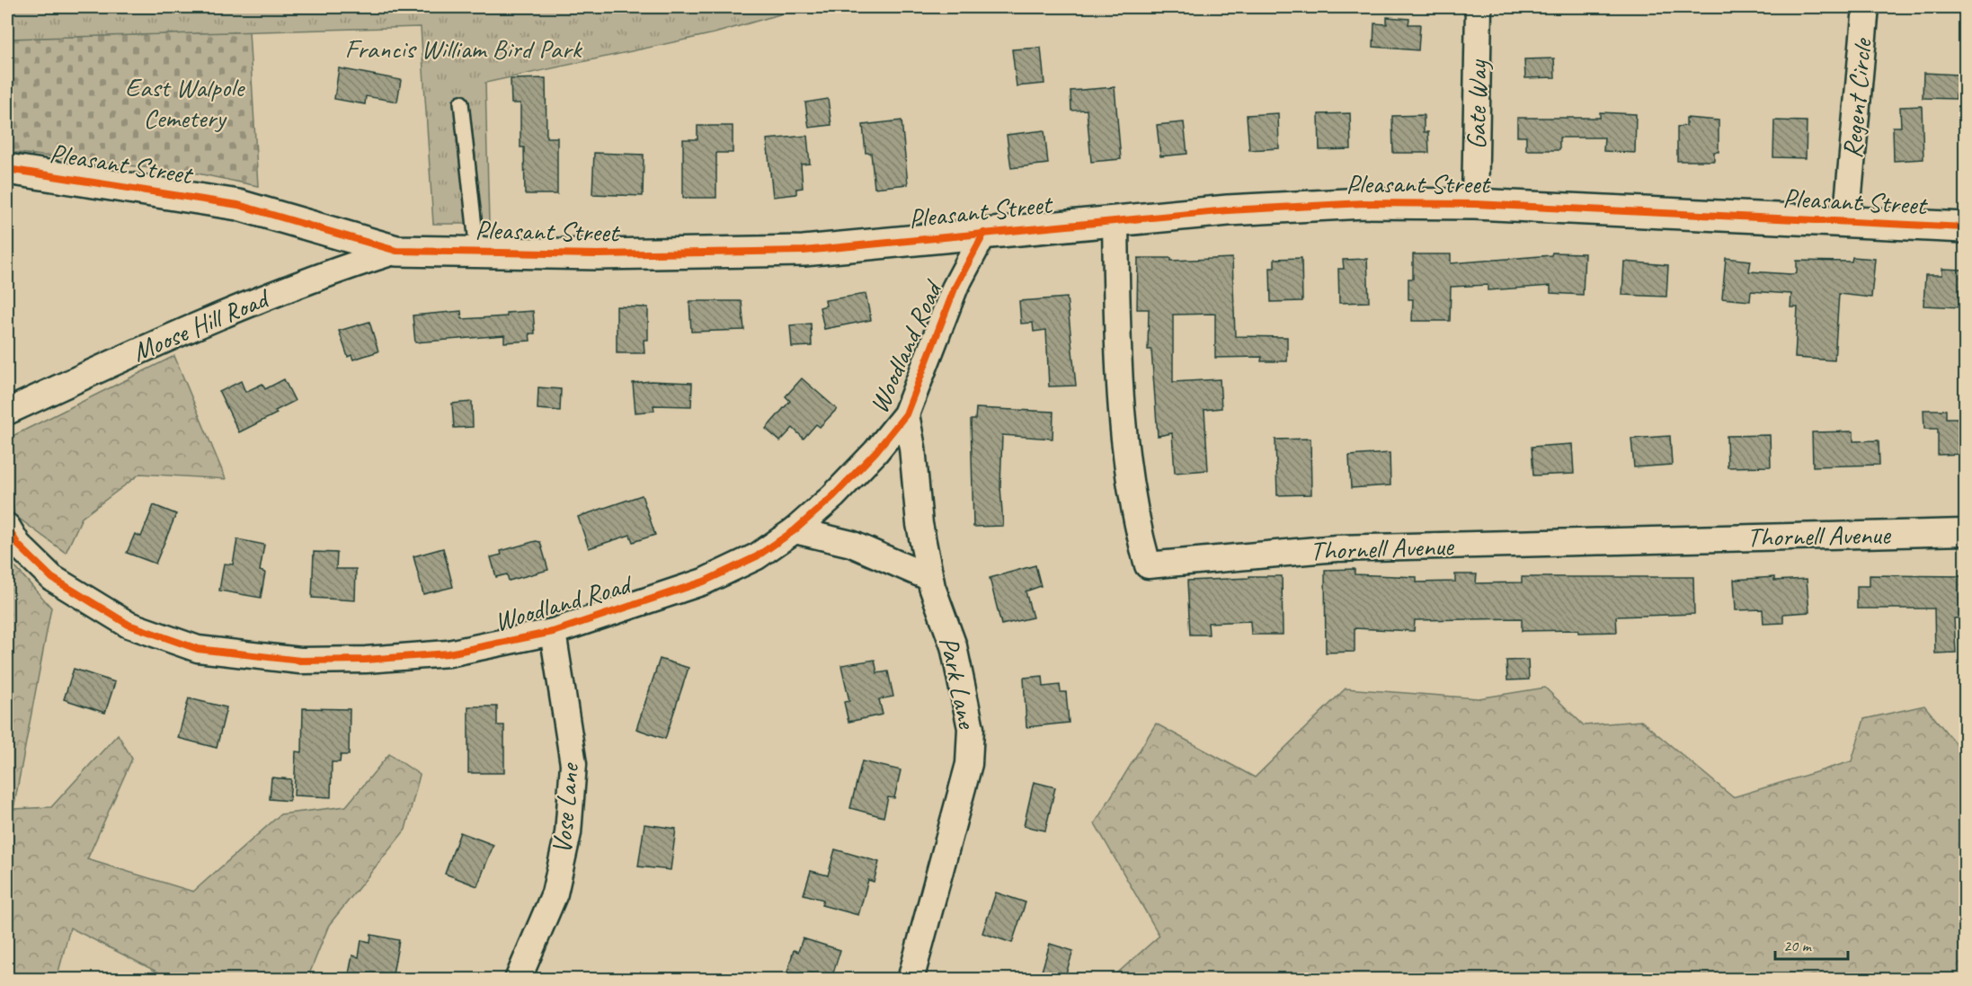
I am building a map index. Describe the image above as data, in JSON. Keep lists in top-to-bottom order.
{
  "streets": {
    "street": [
      "Regent Circle",
      "Gate Way",
      "Pleasant Street",
      "Moose Hill Road",
      "Woodland Road",
      "Thornell Avenue",
      "Park Lane",
      "Vose Lane"
    ]
  },
  "crossings": [
    ["Regent Circle", "Pleasant Street"],
    ["Gate Way", "Pleasant Street"],
    ["Pleasant Street", "Moose Hill Road"],
    ["Pleasant Street", "Woodland Road"],
    ["Pleasant Street", "Thornell Avenue"],
    ["Woodland Road", "Park Lane"],
    ["Woodland Road", "Vose Lane"]
  ],
  "parks": ["Francis William Bird Park", "East Walpole Cemetery"],
  "scale_bar": "20 m"
}
